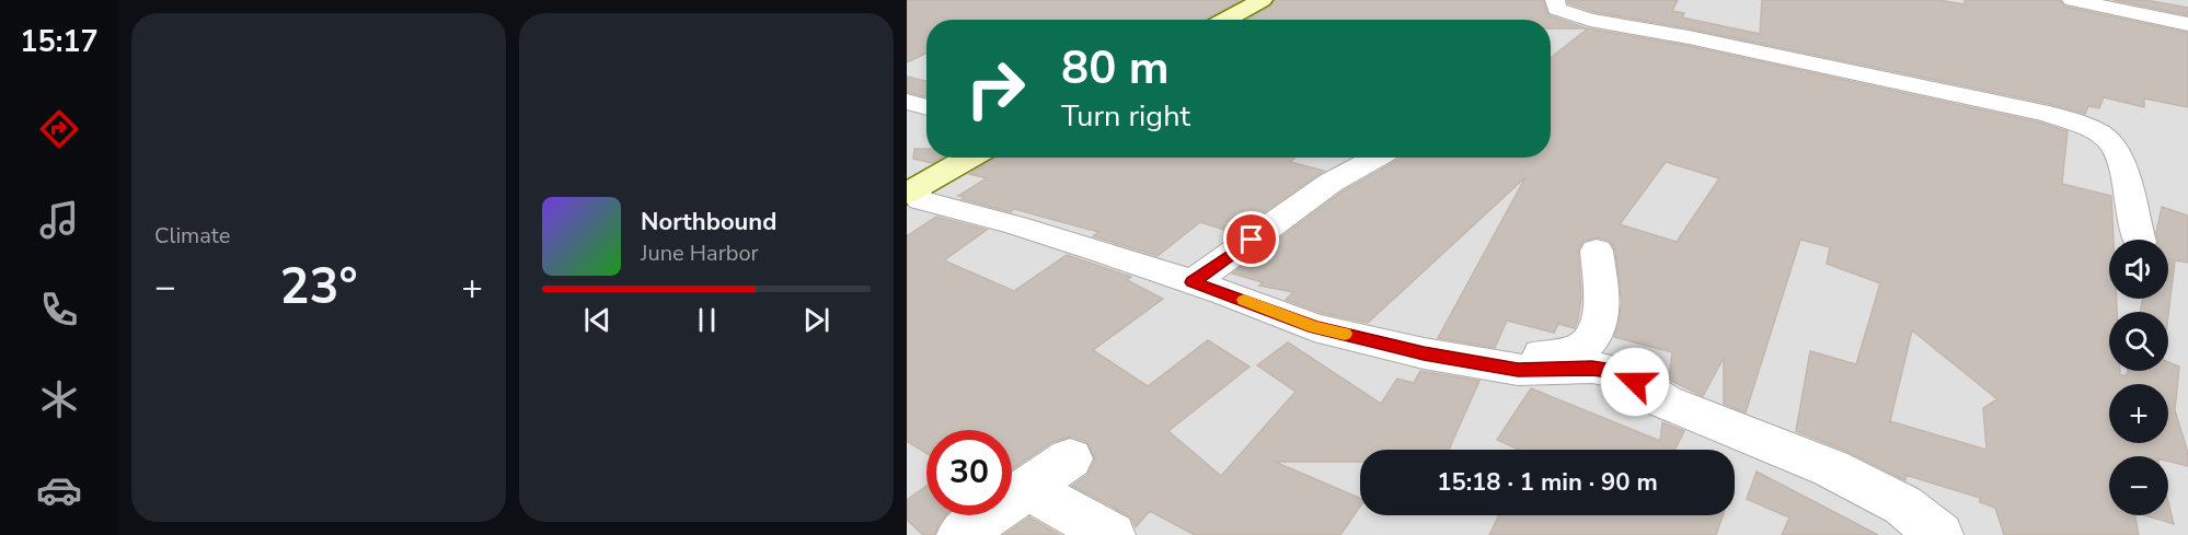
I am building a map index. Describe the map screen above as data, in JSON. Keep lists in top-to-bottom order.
{
  "page": {
    "tabs": "15:17",
    "tile": "Climate",
    "turn": ["80 m", "Turn right"],
    "song": ["Northbound", "June Harbor"],
    "map_buttons": ["+", "−"],
    "heat": ["−", "23°", "+"],
    "limit": "30",
    "trip": "15:18 · 1 min · 90 m"
  }
}
